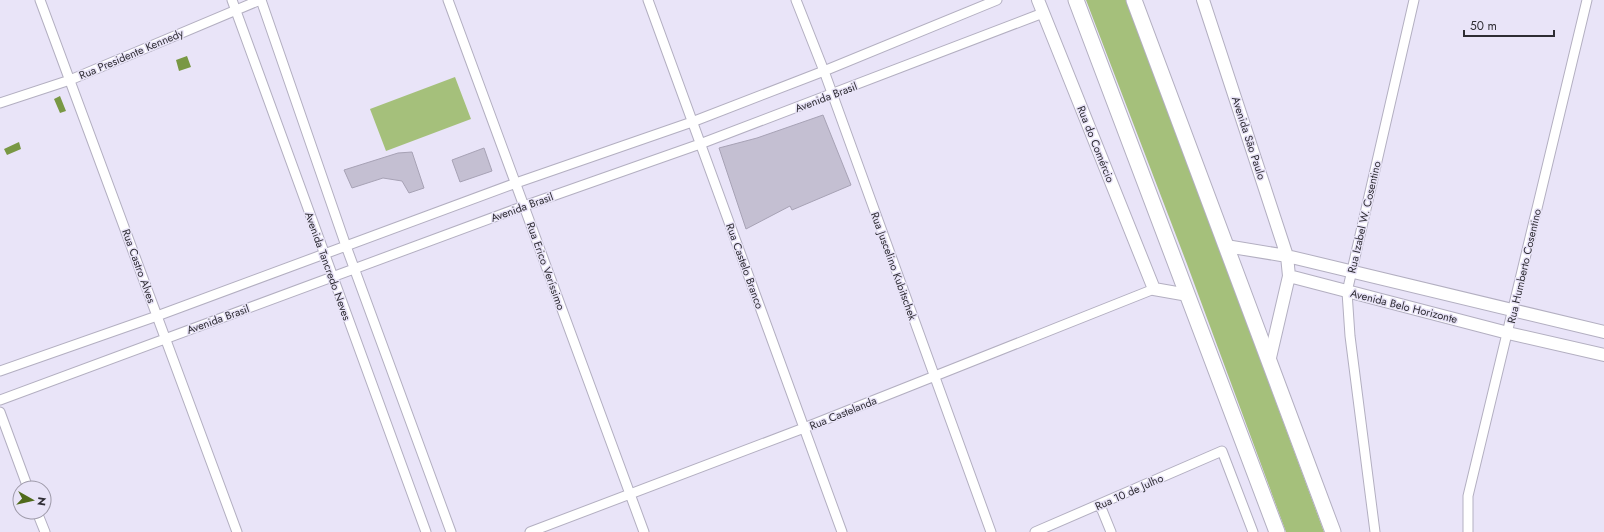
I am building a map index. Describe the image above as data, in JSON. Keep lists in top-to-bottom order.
{
  "streets": {
    "street": [
      "Rua Presidente Kennedy",
      "Avenida Brasil",
      "Avenida São Paulo",
      "Rua do Comércio",
      "Rua Izabel W. Cosentino",
      "Rua Castro Alves",
      "Avenida Tancredo Neves",
      "Rua Erico Veríssimo",
      "Rua Castelo Branco",
      "Rua Juscelino Kubitschek",
      "Rua Humberto Cosentino",
      "Avenida Belo Horizonte",
      "Rua Castelanda",
      "Rua 10 de Julho"
    ]
  },
  "crossings": [
    ["Rua Presidente Kennedy", "Rua Castro Alves"],
    ["Rua Presidente Kennedy", "Avenida Tancredo Neves"],
    ["Avenida Brasil", "Rua do Comércio"],
    ["Avenida Brasil", "Rua Castro Alves"],
    ["Avenida Brasil", "Avenida Tancredo Neves"],
    ["Avenida Brasil", "Rua Erico Veríssimo"],
    ["Avenida Brasil", "Rua Castelo Branco"],
    ["Avenida Brasil", "Rua Juscelino Kubitschek"],
    ["Avenida São Paulo", "Avenida Belo Horizonte"],
    ["Rua do Comércio", "Rua Castelanda"],
    ["Rua Izabel W. Cosentino", "Avenida Belo Horizonte"],
    ["Rua Erico Veríssimo", "Rua Castelanda"],
    ["Rua Castelo Branco", "Rua Castelanda"],
    ["Rua Juscelino Kubitschek", "Rua Castelanda"],
    ["Rua Humberto Cosentino", "Avenida Belo Horizonte"]
  ],
  "scale_bar": "50 m",
  "north": "right"
}
